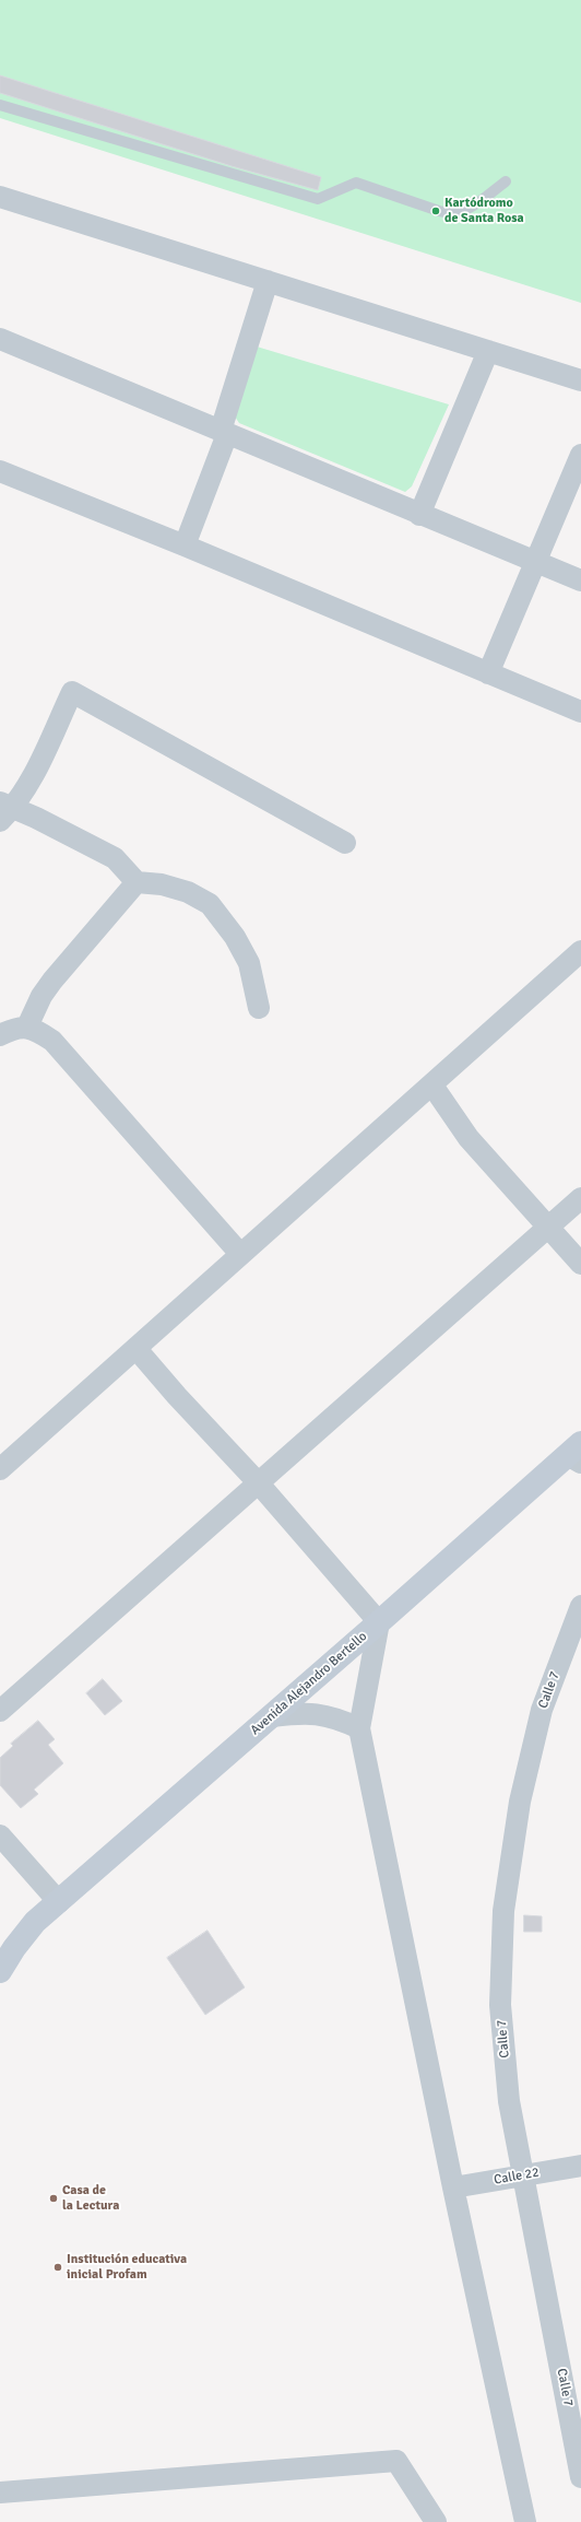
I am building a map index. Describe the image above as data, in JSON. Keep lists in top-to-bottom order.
{
  "streets": {
    "main road": ["Avenida Alejandro Bertello"],
    "street": ["Calle 7", "Calle 22"]
  },
  "crossings": [
    ["Calle 7", "Calle 22"]
  ],
  "places": ["Kartódromo de Santa Rosa", "Casa de la Lectura", "Institución educativa inicial Profam"]
}
